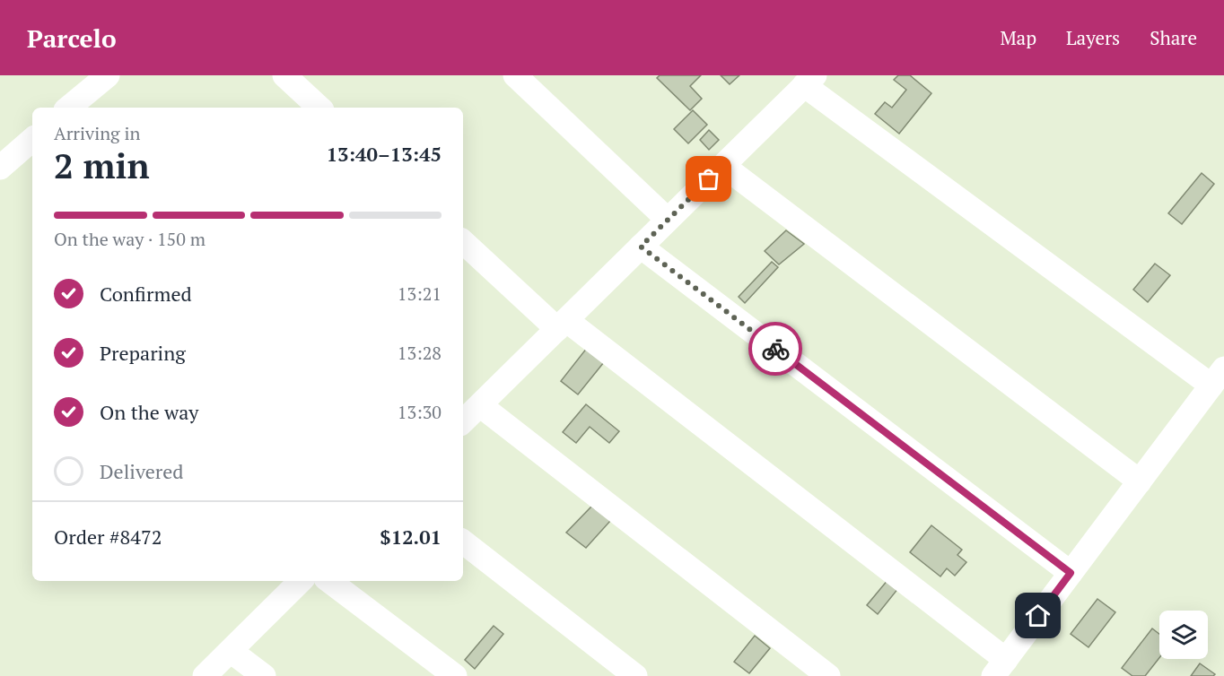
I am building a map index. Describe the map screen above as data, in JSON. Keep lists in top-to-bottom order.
{
  "page": {
    "header": "Parcelo",
    "nav": ["Map", "Layers", "Share"],
    "heading": ["2 min", "Arriving in", "13:40–13:45"],
    "panel": ["Order #8472", "$12.01"],
    "bar": "On the way · 150 m",
    "list": [
      ["Confirmed", "13:21"],
      ["Preparing", "13:28"],
      ["On the way", "13:30"],
      "Delivered"
    ]
  }
}
